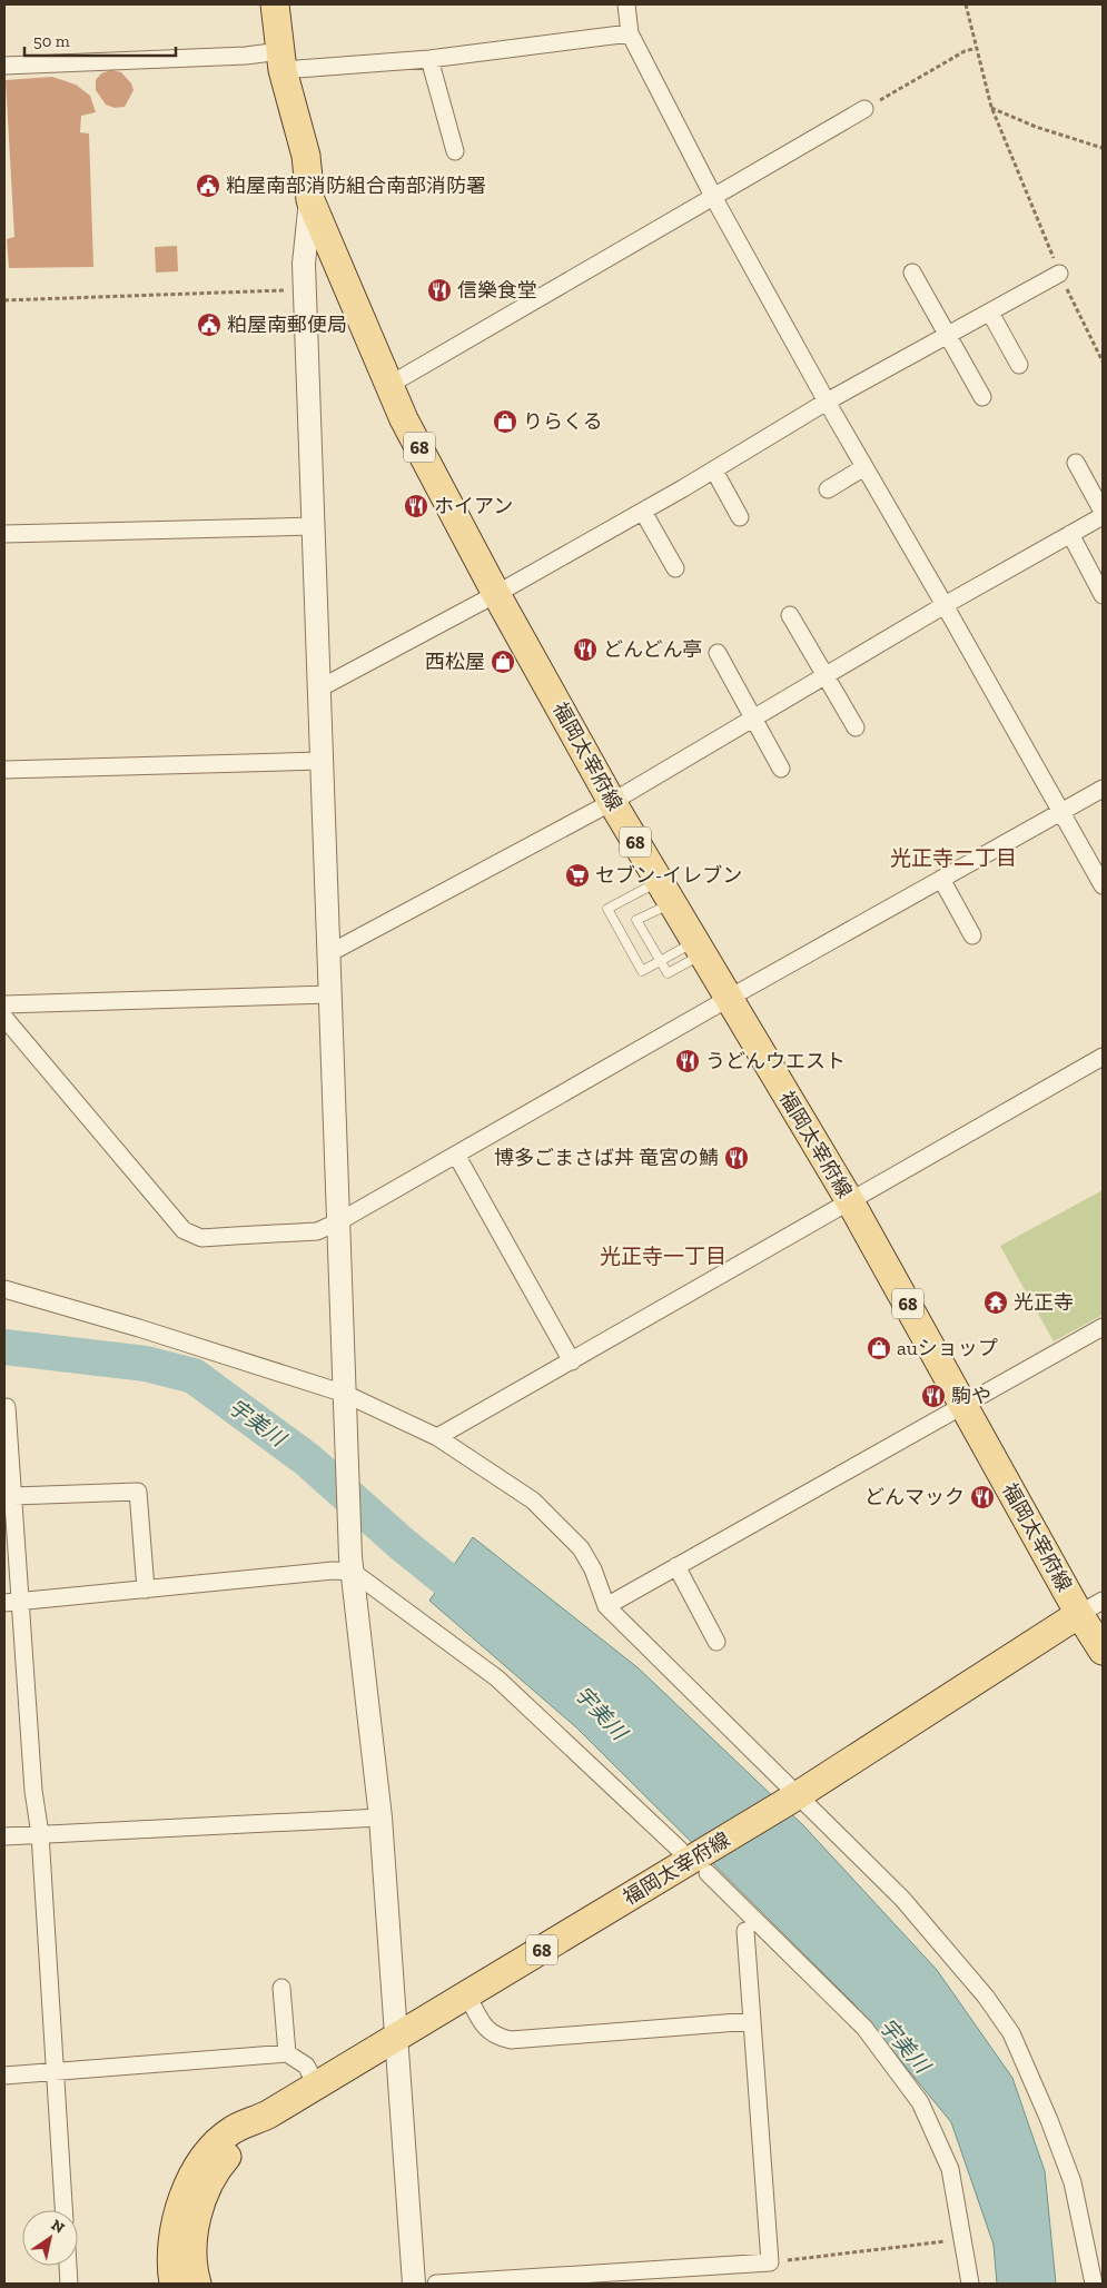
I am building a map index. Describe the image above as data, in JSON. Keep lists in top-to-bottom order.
{
  "streets": {
    "main road": ["68", "福岡太宰府線"]
  },
  "districts": ["光正寺二丁目", "光正寺一丁目"],
  "water": ["宇美川"],
  "places": {
    "public building": ["粕屋南部消防組合南部消防署", "粕屋南郵便局"],
    "restaurant": [
      "信樂食堂",
      "ホイアン",
      "どんどん亭",
      "うどんウエスト",
      "博多ごまさば丼 竜宮の鯖",
      "駒や",
      "どんマック"
    ],
    "shop": ["りらくる", "西松屋", "auショップ"],
    "supermarket": ["セブン-イレブン"],
    "temple": ["光正寺"]
  },
  "scale_bar": "50 m",
  "north": "top right"
}
